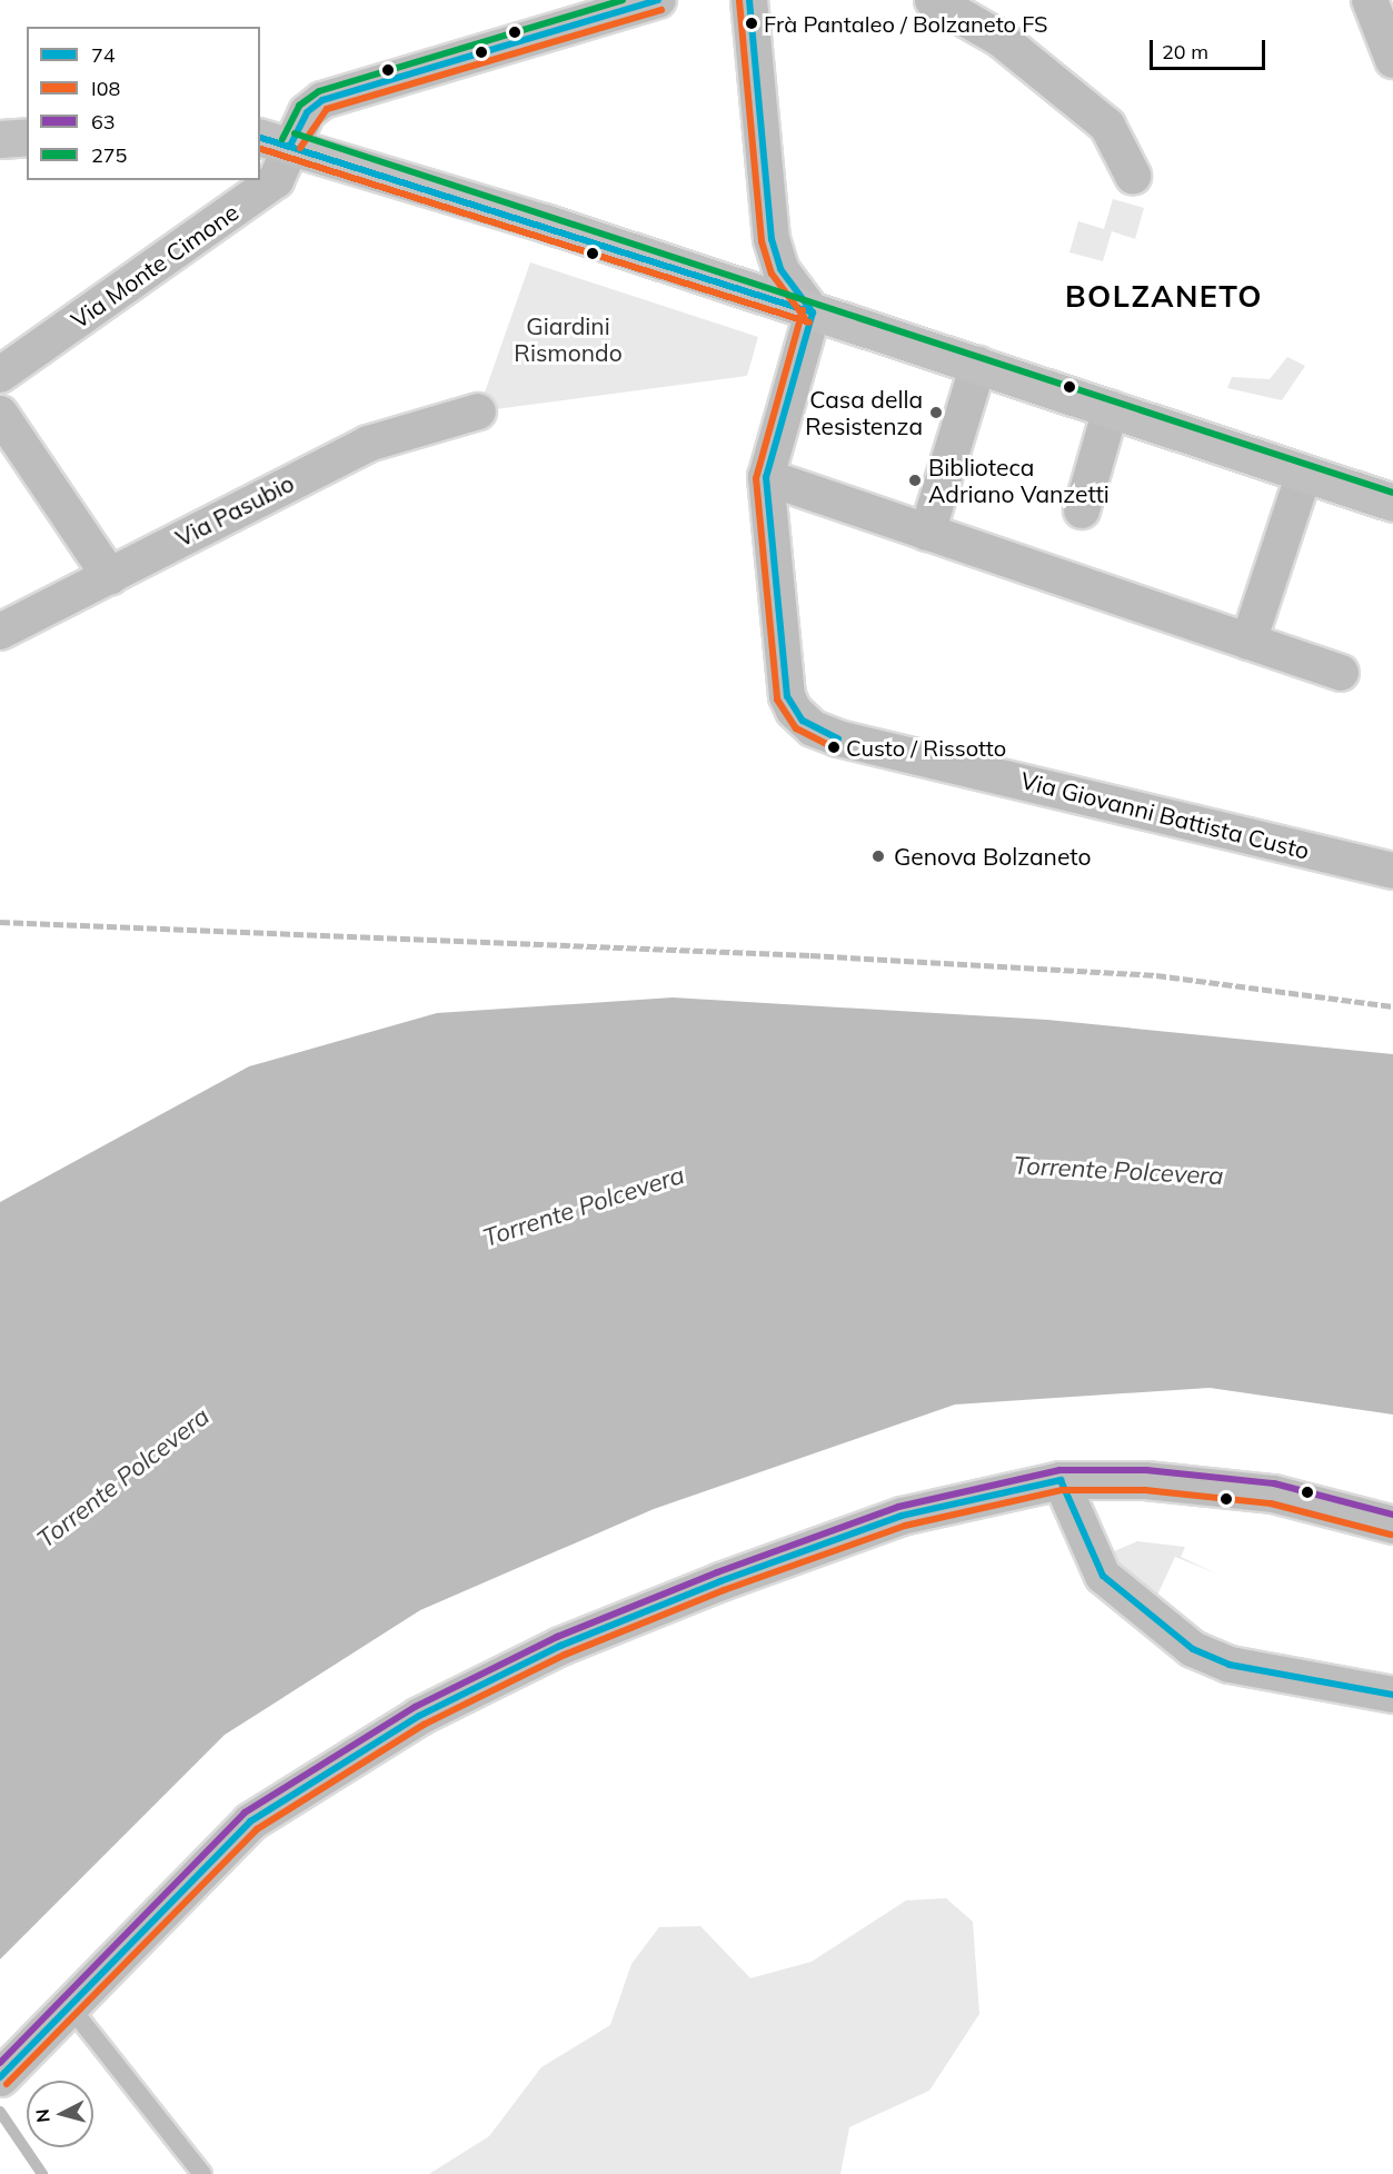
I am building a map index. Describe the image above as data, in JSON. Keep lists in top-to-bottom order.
{
  "streets": {
    "street": ["Via Monte Cimone", "Via Pasubio", "Via Giovanni Battista Custo"]
  },
  "districts": ["BOLZANETO"],
  "water": ["Torrente Polcevera"],
  "parks": ["Giardini Rismondo"],
  "places": [
    "Frà Pantaleo / Bolzaneto FS",
    "Casa della Resistenza",
    "Biblioteca Adriano Vanzetti",
    "Custo / Rissotto",
    "Genova Bolzaneto"
  ],
  "lines": [
    "transit line 74",
    "transit line 275",
    "transit line I08",
    "transit line 63"
  ],
  "legend": [
    "74",
    "I08",
    "63",
    "275"
  ],
  "scale_bar": "20 m",
  "north": "left"
}
